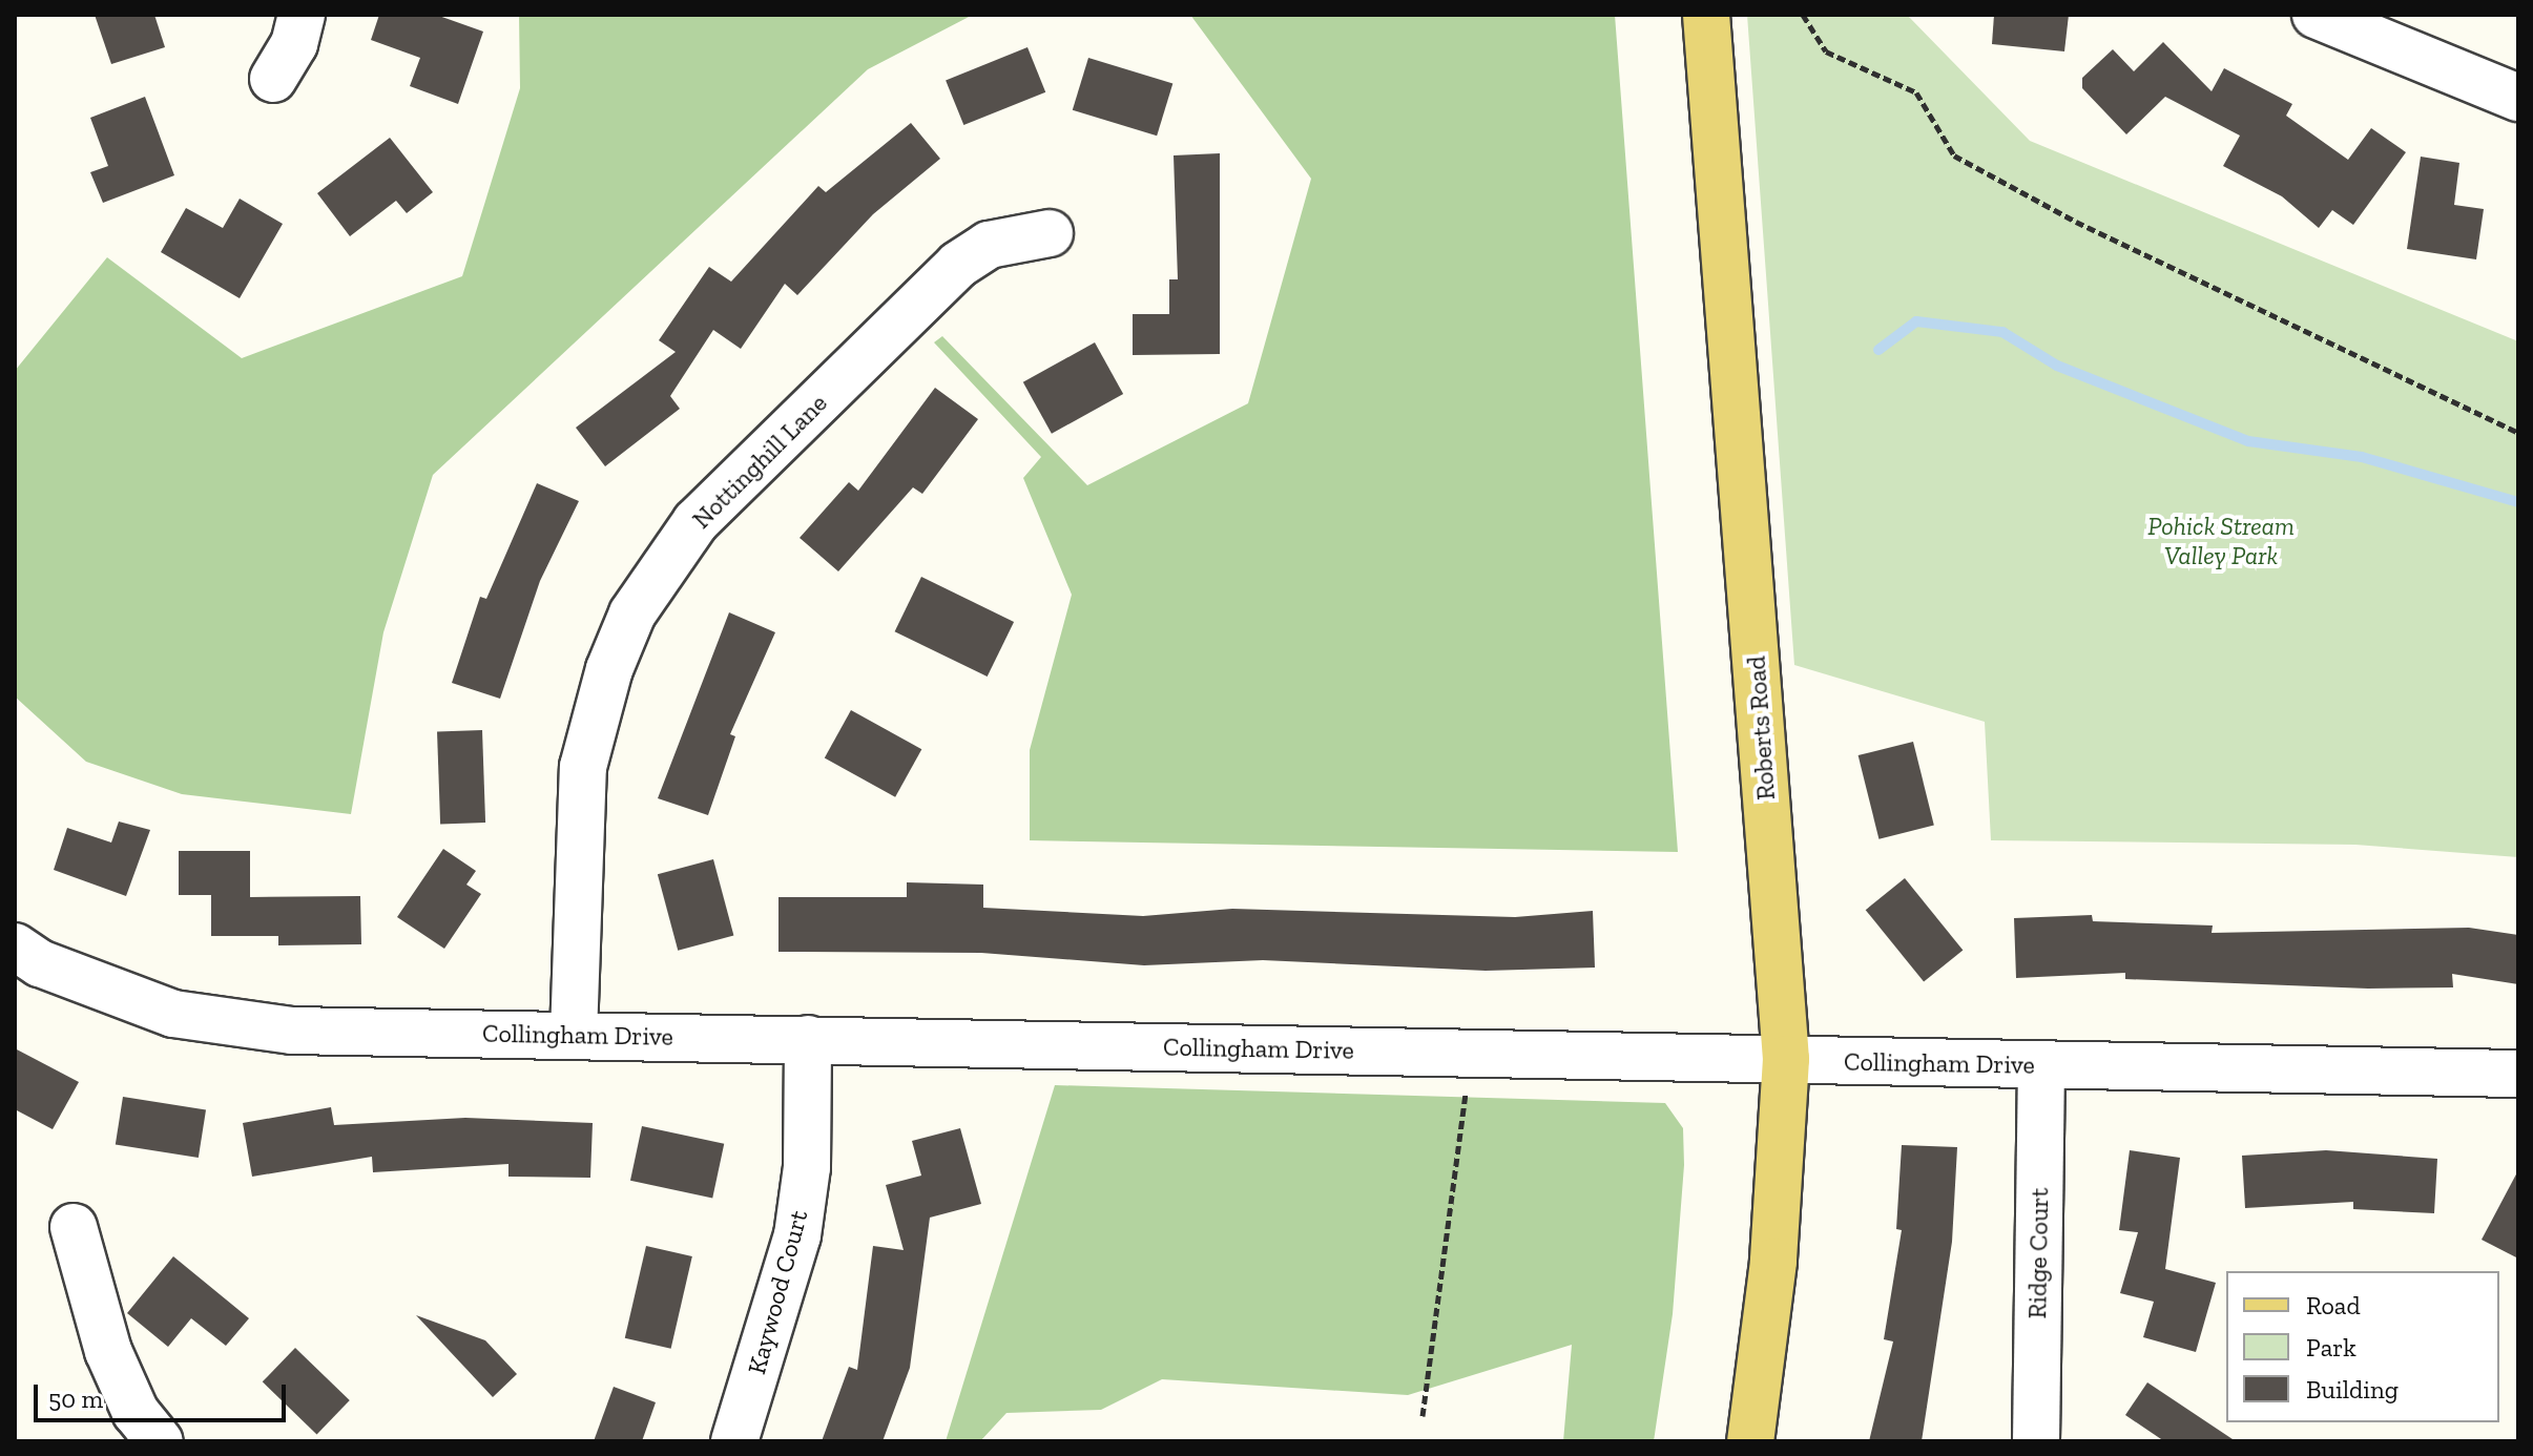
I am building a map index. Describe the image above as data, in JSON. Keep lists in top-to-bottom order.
{
  "streets": {
    "main road": ["Roberts Road"],
    "street": [
      "Nottinghill Lane",
      "Collingham Drive",
      "Ridge Court",
      "Kaywood Court"
    ]
  },
  "crossings": [
    ["Nottinghill Lane", "Collingham Drive"],
    ["Roberts Road", "Collingham Drive"],
    ["Collingham Drive", "Ridge Court"],
    ["Collingham Drive", "Kaywood Court"]
  ],
  "parks": ["Pohick Stream Valley Park"],
  "legend": ["Road", "Park", "Building"],
  "scale_bar": "50 m"
}
